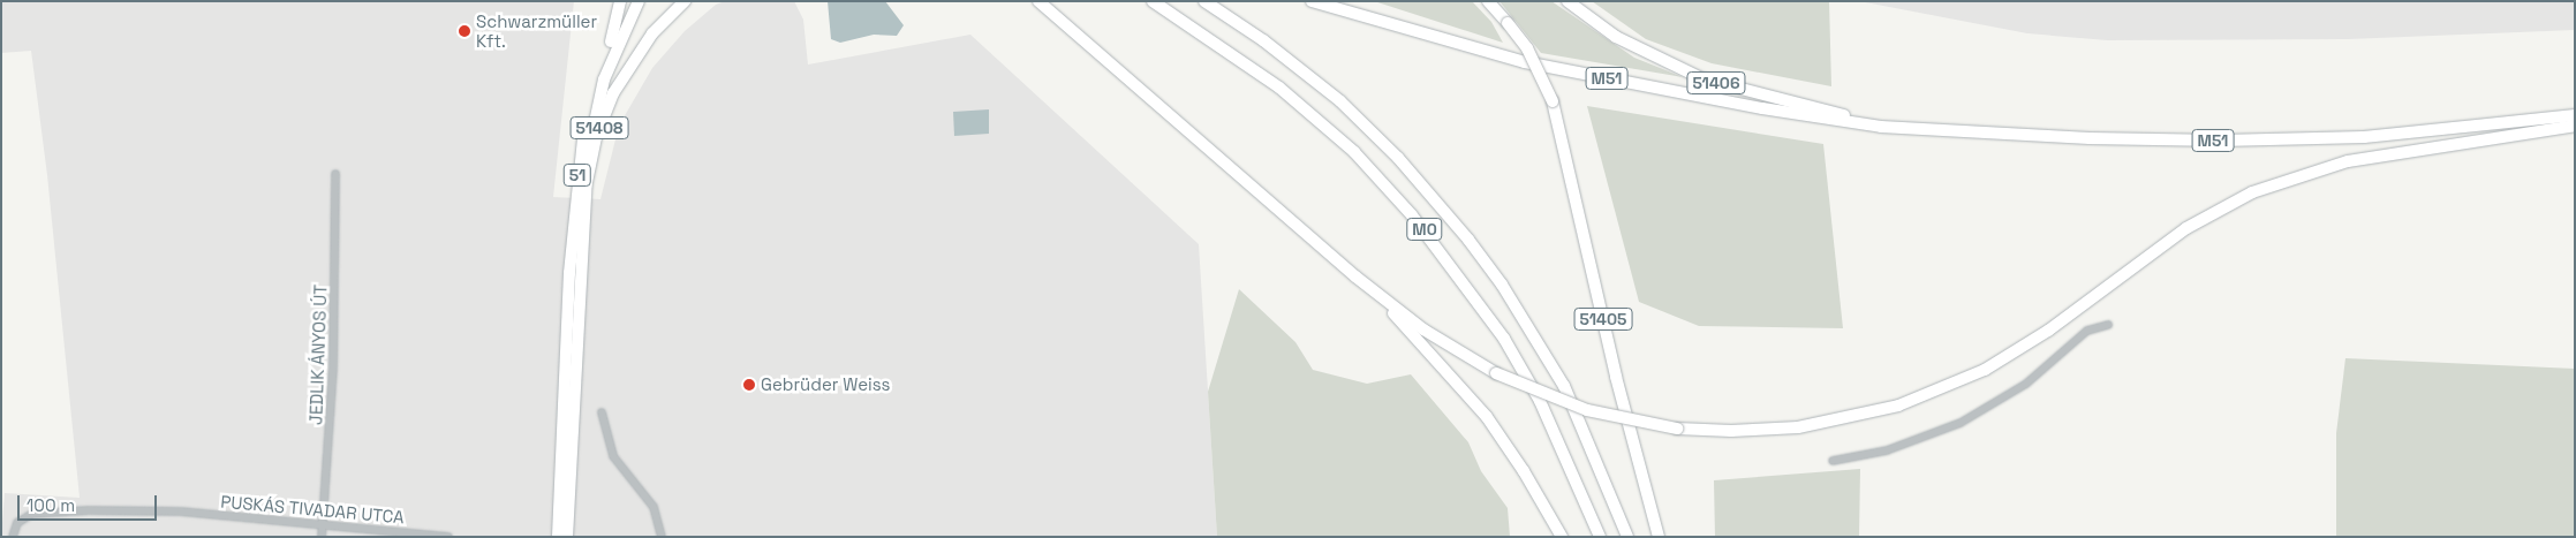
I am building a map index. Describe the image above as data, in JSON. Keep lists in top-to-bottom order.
{
  "streets": {
    "main road": [
      "M51",
      "51406",
      "51408",
      "51",
      "M0",
      "51405"
    ],
    "street": ["JEDLIK ÁNYOS ÚT", "PUSKÁS TIVADAR UTCA"]
  },
  "crossings": [
    ["M51", "51406"],
    ["51408", "51"],
    ["JEDLIK ÁNYOS ÚT", "PUSKÁS TIVADAR UTCA"]
  ],
  "places": ["Schwarzmüller Kft.", "Gebrüder Weiss"],
  "scale_bar": "100 m"
}
